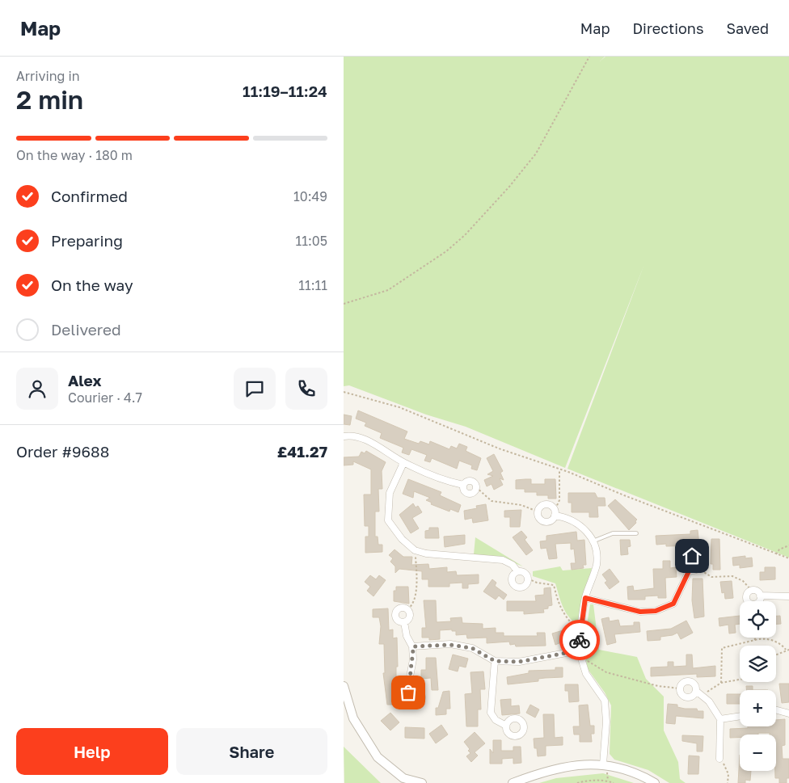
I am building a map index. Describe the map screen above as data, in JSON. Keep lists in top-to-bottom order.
{
  "page": {
    "header": "Map",
    "nav": ["Map", "Directions", "Saved"],
    "heading": ["2 min", "Arriving in", "11:19–11:24"],
    "panel": [
      "Alex",
      "Courier · 4.7",
      "Order #9688",
      "£41.27"
    ],
    "bar": "On the way · 180 m",
    "list": [
      ["Confirmed", "10:49"],
      ["Preparing", "11:05"],
      ["On the way", "11:11"],
      "Delivered"
    ],
    "map_buttons": ["+", "−"],
    "buttons": ["Help", "Share"]
  }
}
